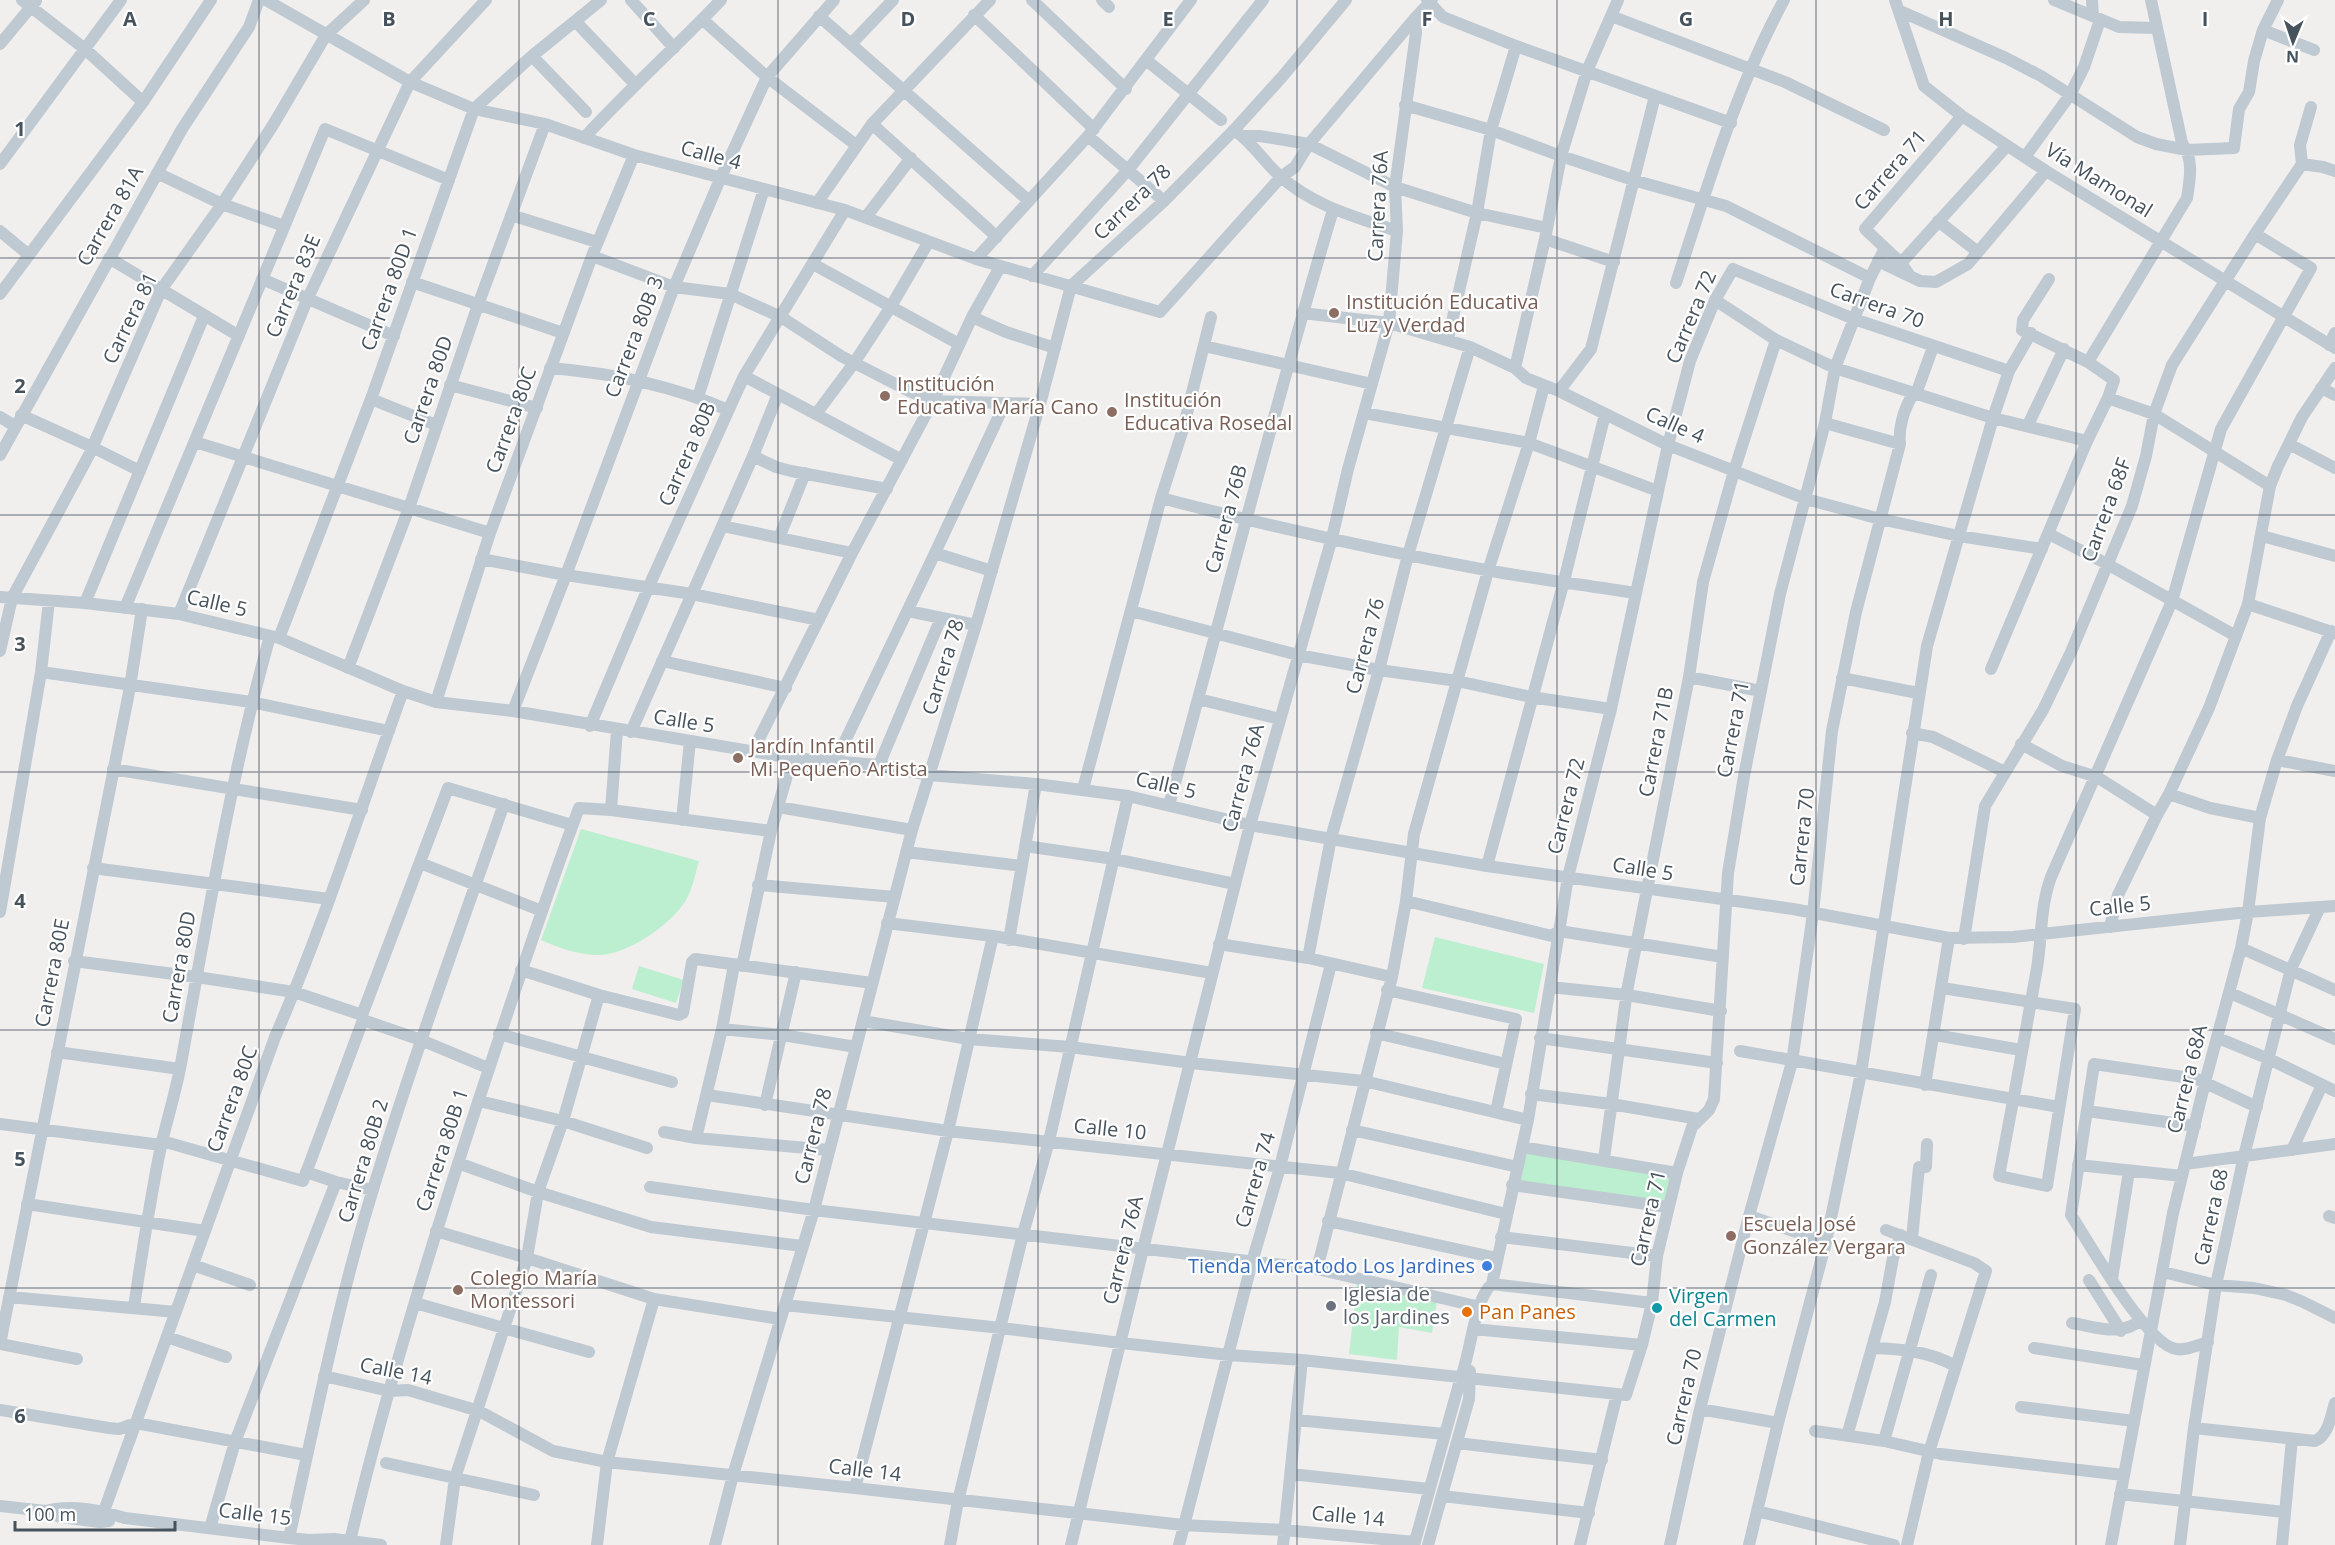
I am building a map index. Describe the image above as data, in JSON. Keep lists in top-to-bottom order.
{
  "streets": {
    "street": [
      "Calle 4",
      "Carrera 71",
      "Vía Mamonal",
      "Carrera 78",
      "Carrera 76A",
      "Carrera 81A",
      "Carrera 83E",
      "Carrera 80D 1",
      "Carrera 70",
      "Carrera 72",
      "Carrera 81",
      "Carrera 80B 3",
      "Carrera 80D",
      "Carrera 80C",
      "Carrera 80B",
      "Carrera 68F",
      "Carrera 76B",
      "Calle 5",
      "Carrera 76",
      "Carrera 71B",
      "Carrera 80E",
      "Carrera 68A",
      "Calle 10",
      "Carrera 80B 1",
      "Carrera 80B 2",
      "Carrera 74",
      "Carrera 68",
      "Calle 14",
      "Calle 15"
    ]
  },
  "crossings": [
    ["Calle 4", "Carrera 71"],
    ["Calle 4", "Carrera 78"],
    ["Calle 4", "Carrera 76A"],
    ["Calle 4", "Carrera 83E"],
    ["Calle 4", "Carrera 80D 1"],
    ["Calle 4", "Carrera 70"],
    ["Calle 4", "Carrera 72"],
    ["Calle 4", "Carrera 81"],
    ["Calle 4", "Carrera 80B 3"],
    ["Calle 4", "Carrera 80D"],
    ["Calle 4", "Carrera 80C"],
    ["Calle 4", "Carrera 80B"],
    ["Calle 4", "Carrera 76B"],
    ["Calle 4", "Carrera 76"],
    ["Calle 4", "Carrera 71B"],
    ["Carrera 71", "Vía Mamonal"],
    ["Carrera 71", "Carrera 70"],
    ["Carrera 71", "Calle 5"],
    ["Vía Mamonal", "Carrera 68F"],
    ["Carrera 78", "Calle 5"],
    ["Carrera 78", "Calle 10"],
    ["Carrera 78", "Calle 14"],
    ["Carrera 76A", "Calle 5"],
    ["Carrera 76A", "Calle 10"],
    ["Carrera 76A", "Calle 14"],
    ["Carrera 83E", "Calle 5"],
    ["Carrera 80D 1", "Carrera 80D"],
    ["Carrera 80D 1", "Calle 5"],
    ["Carrera 70", "Carrera 72"],
    ["Carrera 70", "Calle 5"],
    ["Carrera 72", "Calle 5"],
    ["Carrera 72", "Calle 10"],
    ["Carrera 72", "Calle 14"],
    ["Carrera 81", "Calle 5"],
    ["Carrera 80B 3", "Calle 5"],
    ["Carrera 80D", "Calle 5"],
    ["Carrera 80C", "Calle 5"],
    ["Carrera 80C", "Calle 15"],
    ["Carrera 80B", "Calle 5"],
    ["Carrera 68F", "Calle 5"],
    ["Carrera 76B", "Calle 5"],
    ["Calle 5", "Carrera 76"],
    ["Calle 5", "Carrera 71B"],
    ["Calle 5", "Carrera 80E"],
    ["Calle 5", "Carrera 68A"],
    ["Calle 5", "Carrera 68"],
    ["Calle 10", "Carrera 74"],
    ["Carrera 80B 1", "Calle 14"],
    ["Carrera 80B 1", "Calle 15"],
    ["Carrera 80B 2", "Calle 14"],
    ["Carrera 80B 2", "Calle 15"],
    ["Carrera 74", "Calle 14"]
  ],
  "places": [
    "Institución Educativa Luz y Verdad",
    "Institución Educativa María Cano",
    "Institución Educativa Rosedal",
    "Jardín Infantil Mi Pequeño Artista",
    "Escuela José González Vergara",
    "Tienda Mercatodo Los Jardines",
    "Colegio María Montessori",
    "Iglesia de los Jardines",
    "Virgen del Carmen",
    "Pan Panes"
  ],
  "scale_bar": "100 m",
  "north": "bottom",
  "grid": {
    "columns": [
      "A",
      "B",
      "C",
      "D",
      "E",
      "F",
      "G",
      "H",
      "I"
    ],
    "rows": [
      "1",
      "2",
      "3",
      "4",
      "5",
      "6"
    ]
  }
}
